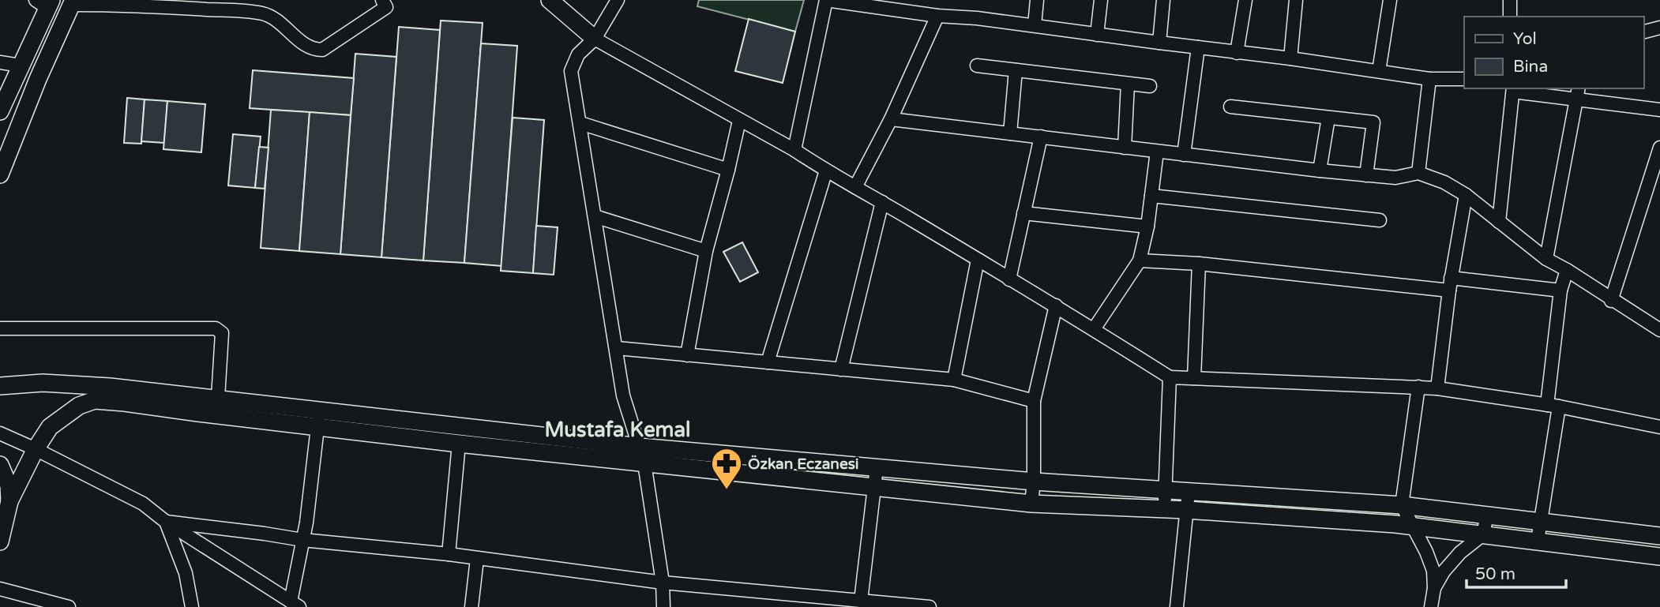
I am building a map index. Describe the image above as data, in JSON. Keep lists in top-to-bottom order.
{
  "districts": ["Mustafa Kemal"],
  "places": {
    "pharmacy": ["Özkan Eczanesi"]
  },
  "legend": ["Yol", "Bina"],
  "scale_bar": "50 m"
}
